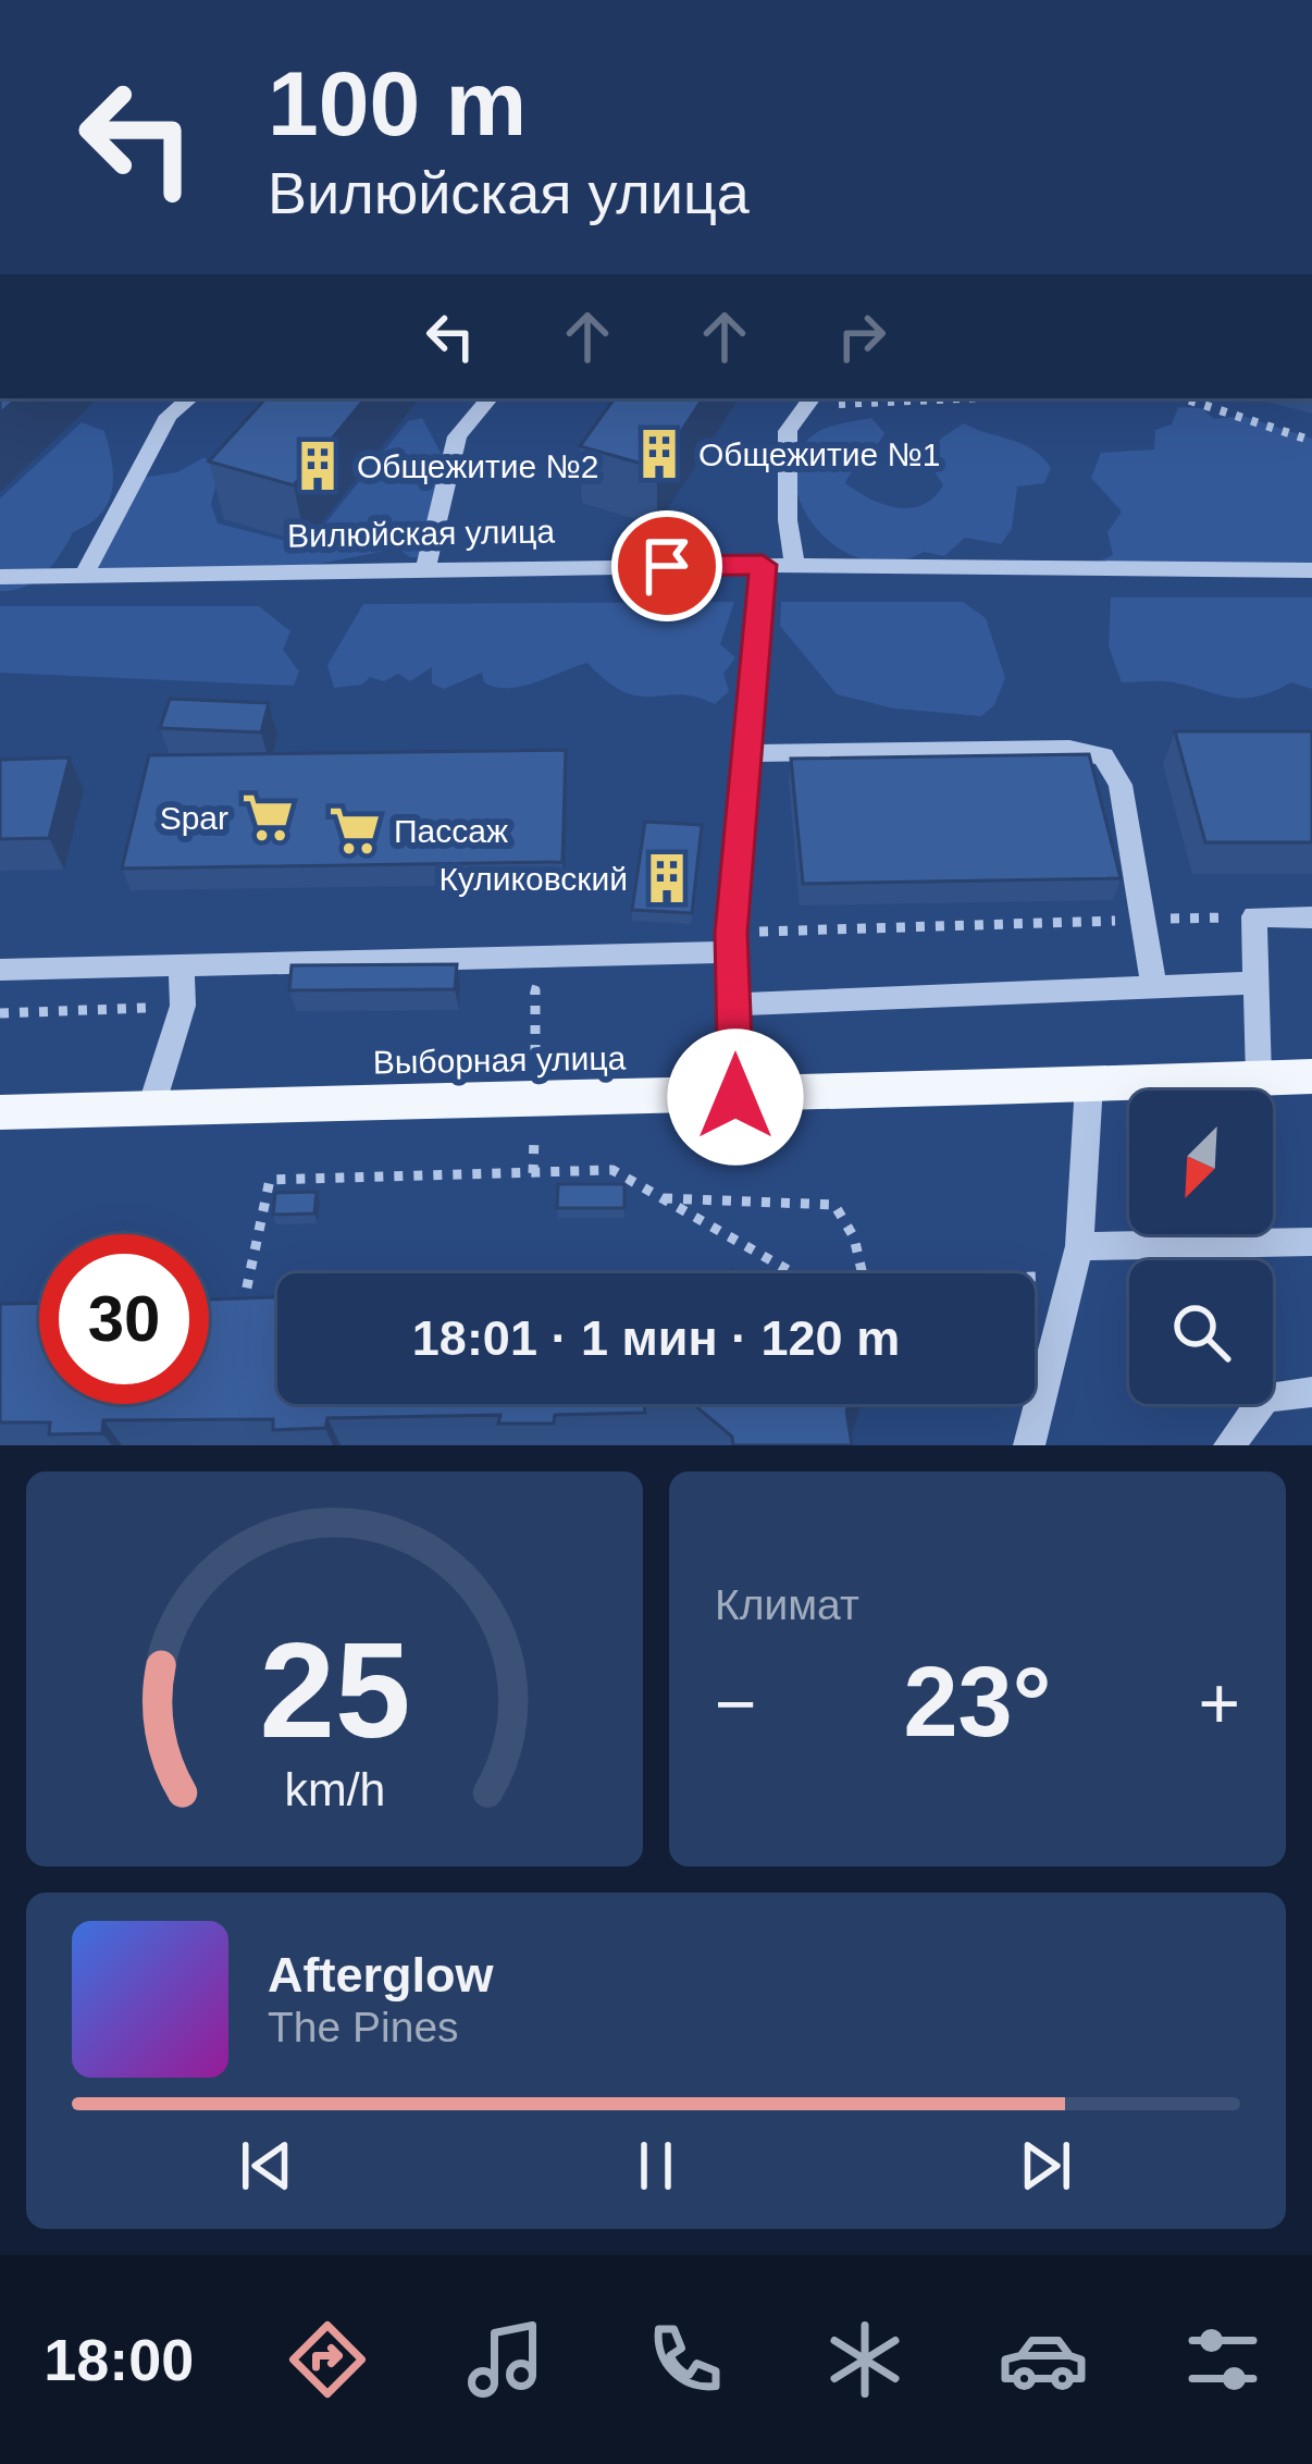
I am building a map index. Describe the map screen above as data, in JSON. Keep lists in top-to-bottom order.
{
  "streets": {
    "main road": ["Выборная улица"],
    "street": ["Вилюйская улица"]
  },
  "places": {
    "building": ["Общежитие №1", "Общежитие №2", "Куликовский"],
    "supermarket": ["Spar", "Пассаж"]
  },
  "north": "bottom left",
  "page": {
    "turn": ["100 m", "Вилюйская улица"],
    "limit": "30",
    "trip": "18:01 · 1 мин · 120 m",
    "tile": "Климат",
    "heat": ["−", "23°", "+"],
    "song": ["Afterglow", "The Pines"],
    "tabs": "18:00",
    "gauge": ["25", "km/h"]
  }
}
